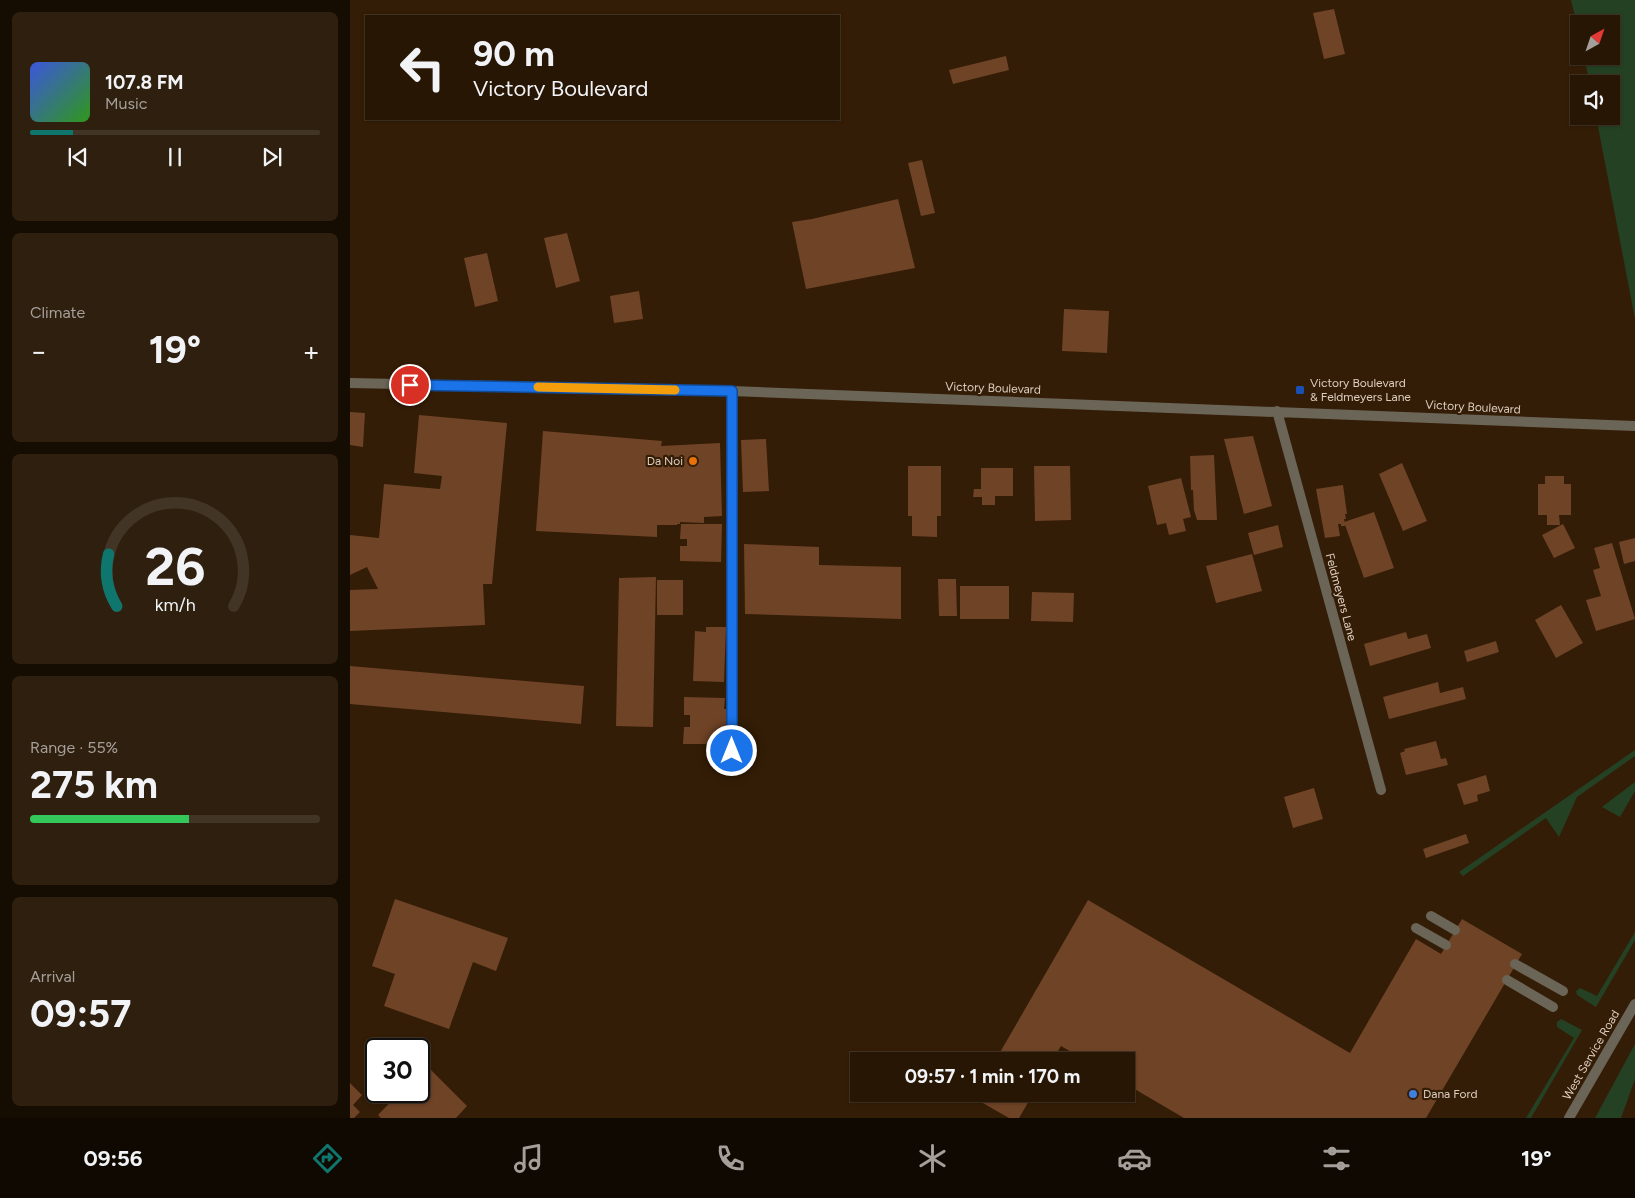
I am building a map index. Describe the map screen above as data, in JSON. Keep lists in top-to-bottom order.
{
  "streets": {
    "street": ["Victory Boulevard", "Feldmeyers Lane", "West Service Road"]
  },
  "crossings": [
    ["Victory Boulevard", "Feldmeyers Lane"]
  ],
  "places": {
    "transit": ["Victory Boulevard & Feldmeyers Lane"],
    "other": ["Da Noi", "Dana Ford"]
  },
  "north": "top right",
  "page": {
    "turn": ["90 m", "Victory Boulevard"],
    "song": ["107.8 FM", "Music"],
    "tile": [
      "Climate",
      ["Range · 55%", "275 km"],
      ["Arrival", "09:57"]
    ],
    "heat": ["−", "19°", "+"],
    "limit": "30",
    "trip": "09:57 · 1 min · 170 m",
    "tabs": ["09:56", "19°"],
    "gauge": ["26", "km/h"]
  }
}
